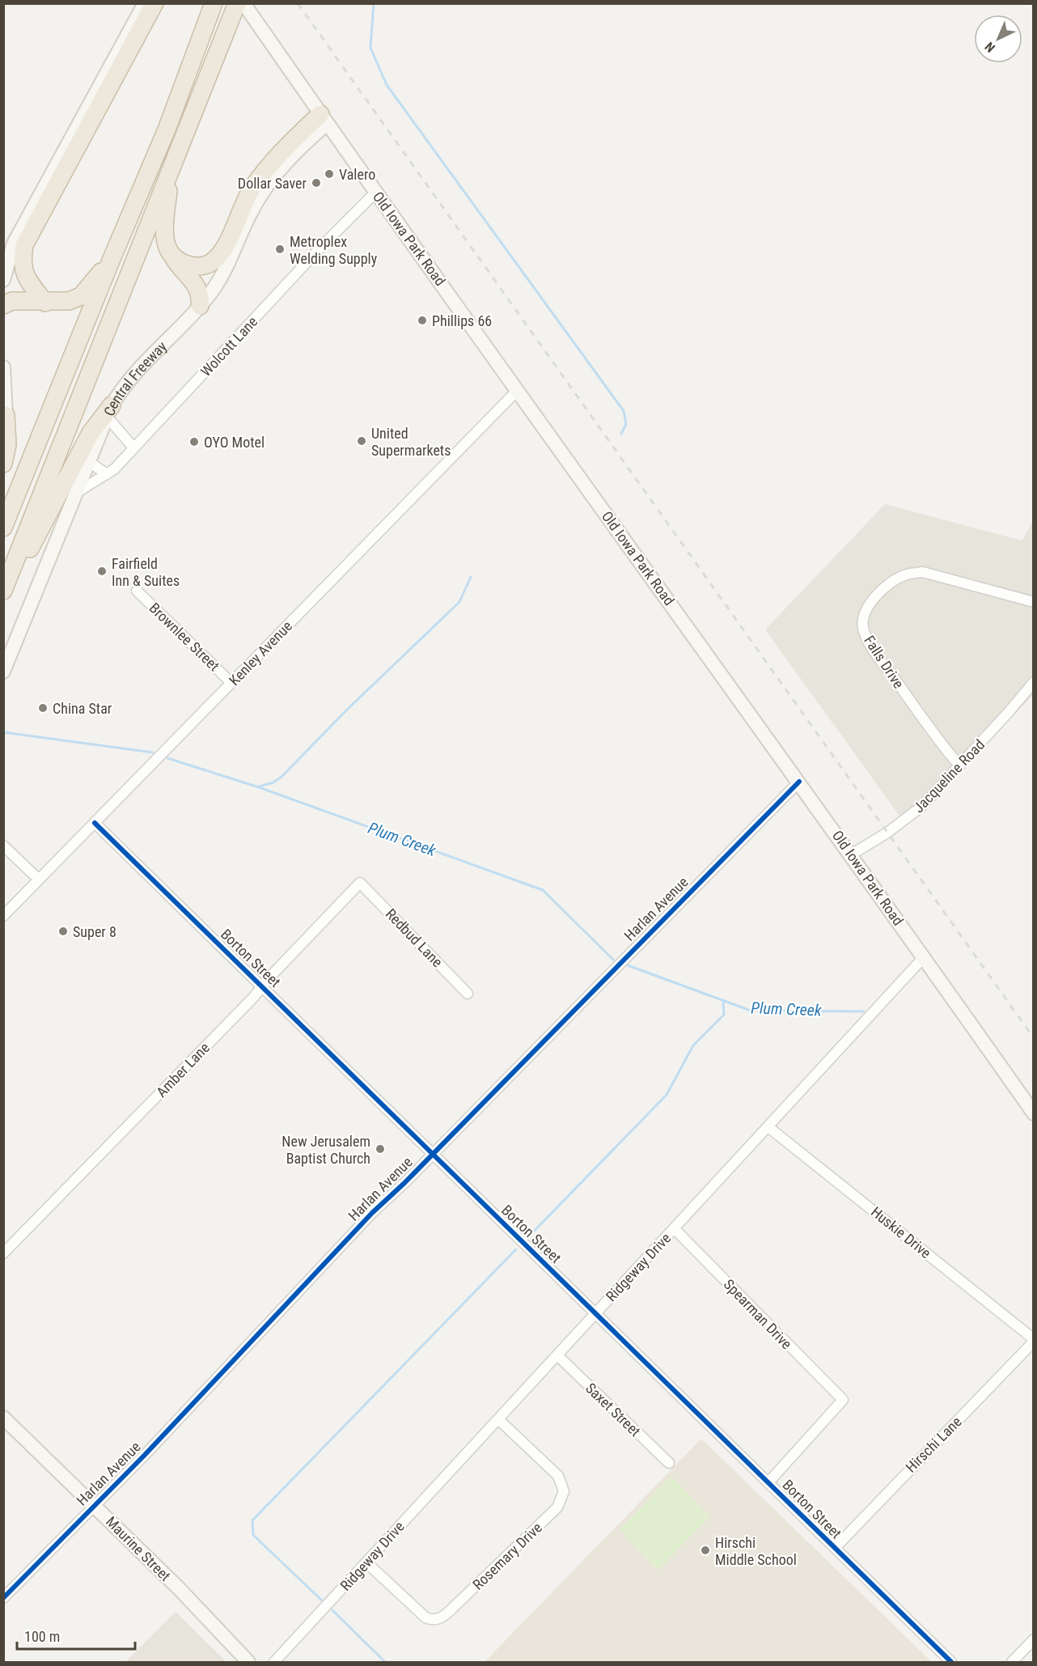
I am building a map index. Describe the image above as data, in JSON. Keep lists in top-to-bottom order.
{
  "streets": {
    "main road": ["Old Iowa Park Road", "Central Freeway", "Maurine Street"],
    "street": [
      "Wolcott Lane",
      "Brownlee Street",
      "Kenley Avenue",
      "Falls Drive",
      "Jacqueline Road",
      "Harlan Avenue",
      "Redbud Lane",
      "Borton Street",
      "Amber Lane",
      "Huskie Drive",
      "Ridgeway Drive",
      "Spearman Drive",
      "Saxet Street",
      "Hirschi Lane",
      "Rosemary Drive"
    ]
  },
  "crossings": [
    ["Old Iowa Park Road", "Wolcott Lane"],
    ["Old Iowa Park Road", "Central Freeway"],
    ["Old Iowa Park Road", "Kenley Avenue"],
    ["Old Iowa Park Road", "Jacqueline Road"],
    ["Old Iowa Park Road", "Harlan Avenue"],
    ["Old Iowa Park Road", "Ridgeway Drive"],
    ["Wolcott Lane", "Central Freeway"],
    ["Brownlee Street", "Kenley Avenue"],
    ["Kenley Avenue", "Borton Street"],
    ["Falls Drive", "Jacqueline Road"],
    ["Harlan Avenue", "Borton Street"],
    ["Harlan Avenue", "Maurine Street"],
    ["Redbud Lane", "Amber Lane"],
    ["Borton Street", "Amber Lane"],
    ["Borton Street", "Ridgeway Drive"],
    ["Borton Street", "Spearman Drive"],
    ["Borton Street", "Hirschi Lane"],
    ["Huskie Drive", "Ridgeway Drive"],
    ["Huskie Drive", "Hirschi Lane"],
    ["Ridgeway Drive", "Spearman Drive"],
    ["Ridgeway Drive", "Saxet Street"],
    ["Ridgeway Drive", "Rosemary Drive"]
  ],
  "water": ["Plum Creek"],
  "places": [
    "Valero",
    "Dollar Saver",
    "Metroplex Welding Supply",
    "Phillips 66",
    "United Supermarkets",
    "OYO Motel",
    "Fairfield Inn & Suites",
    "China Star",
    "Super 8",
    "New Jerusalem Baptist Church",
    "Hirschi Middle School"
  ],
  "scale_bar": "100 m",
  "north": "bottom left"
}
